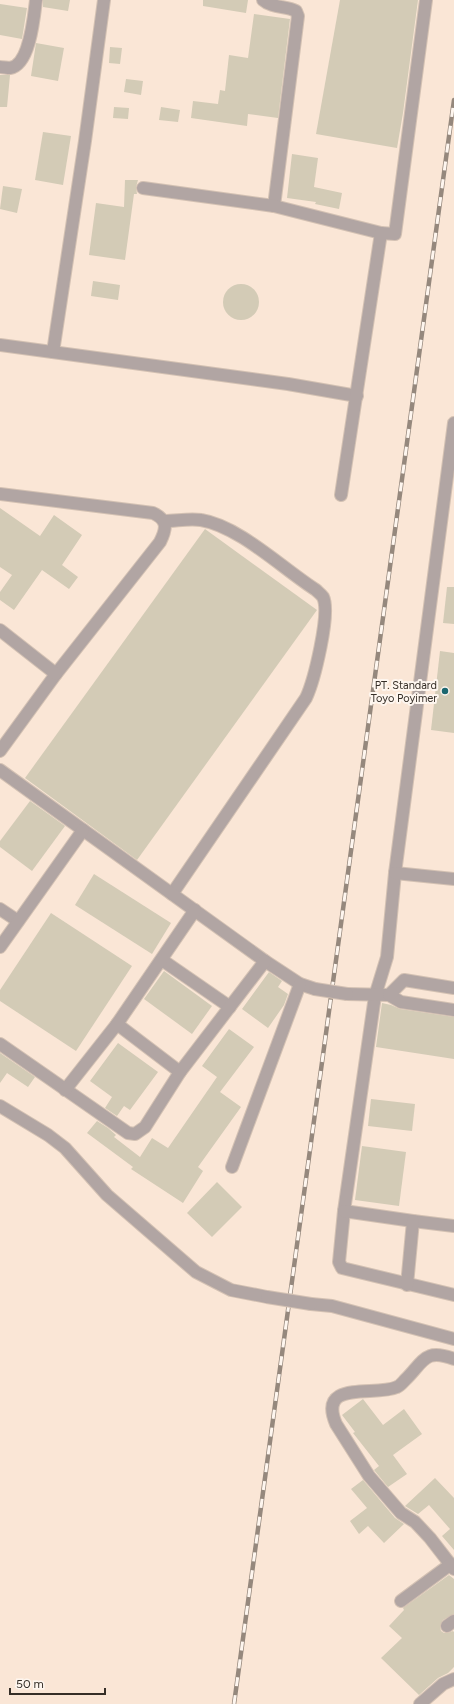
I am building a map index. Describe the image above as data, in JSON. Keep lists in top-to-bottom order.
{
  "places": ["PT. Standard Toyo Poyimer"],
  "scale_bar": "50 m"
}
